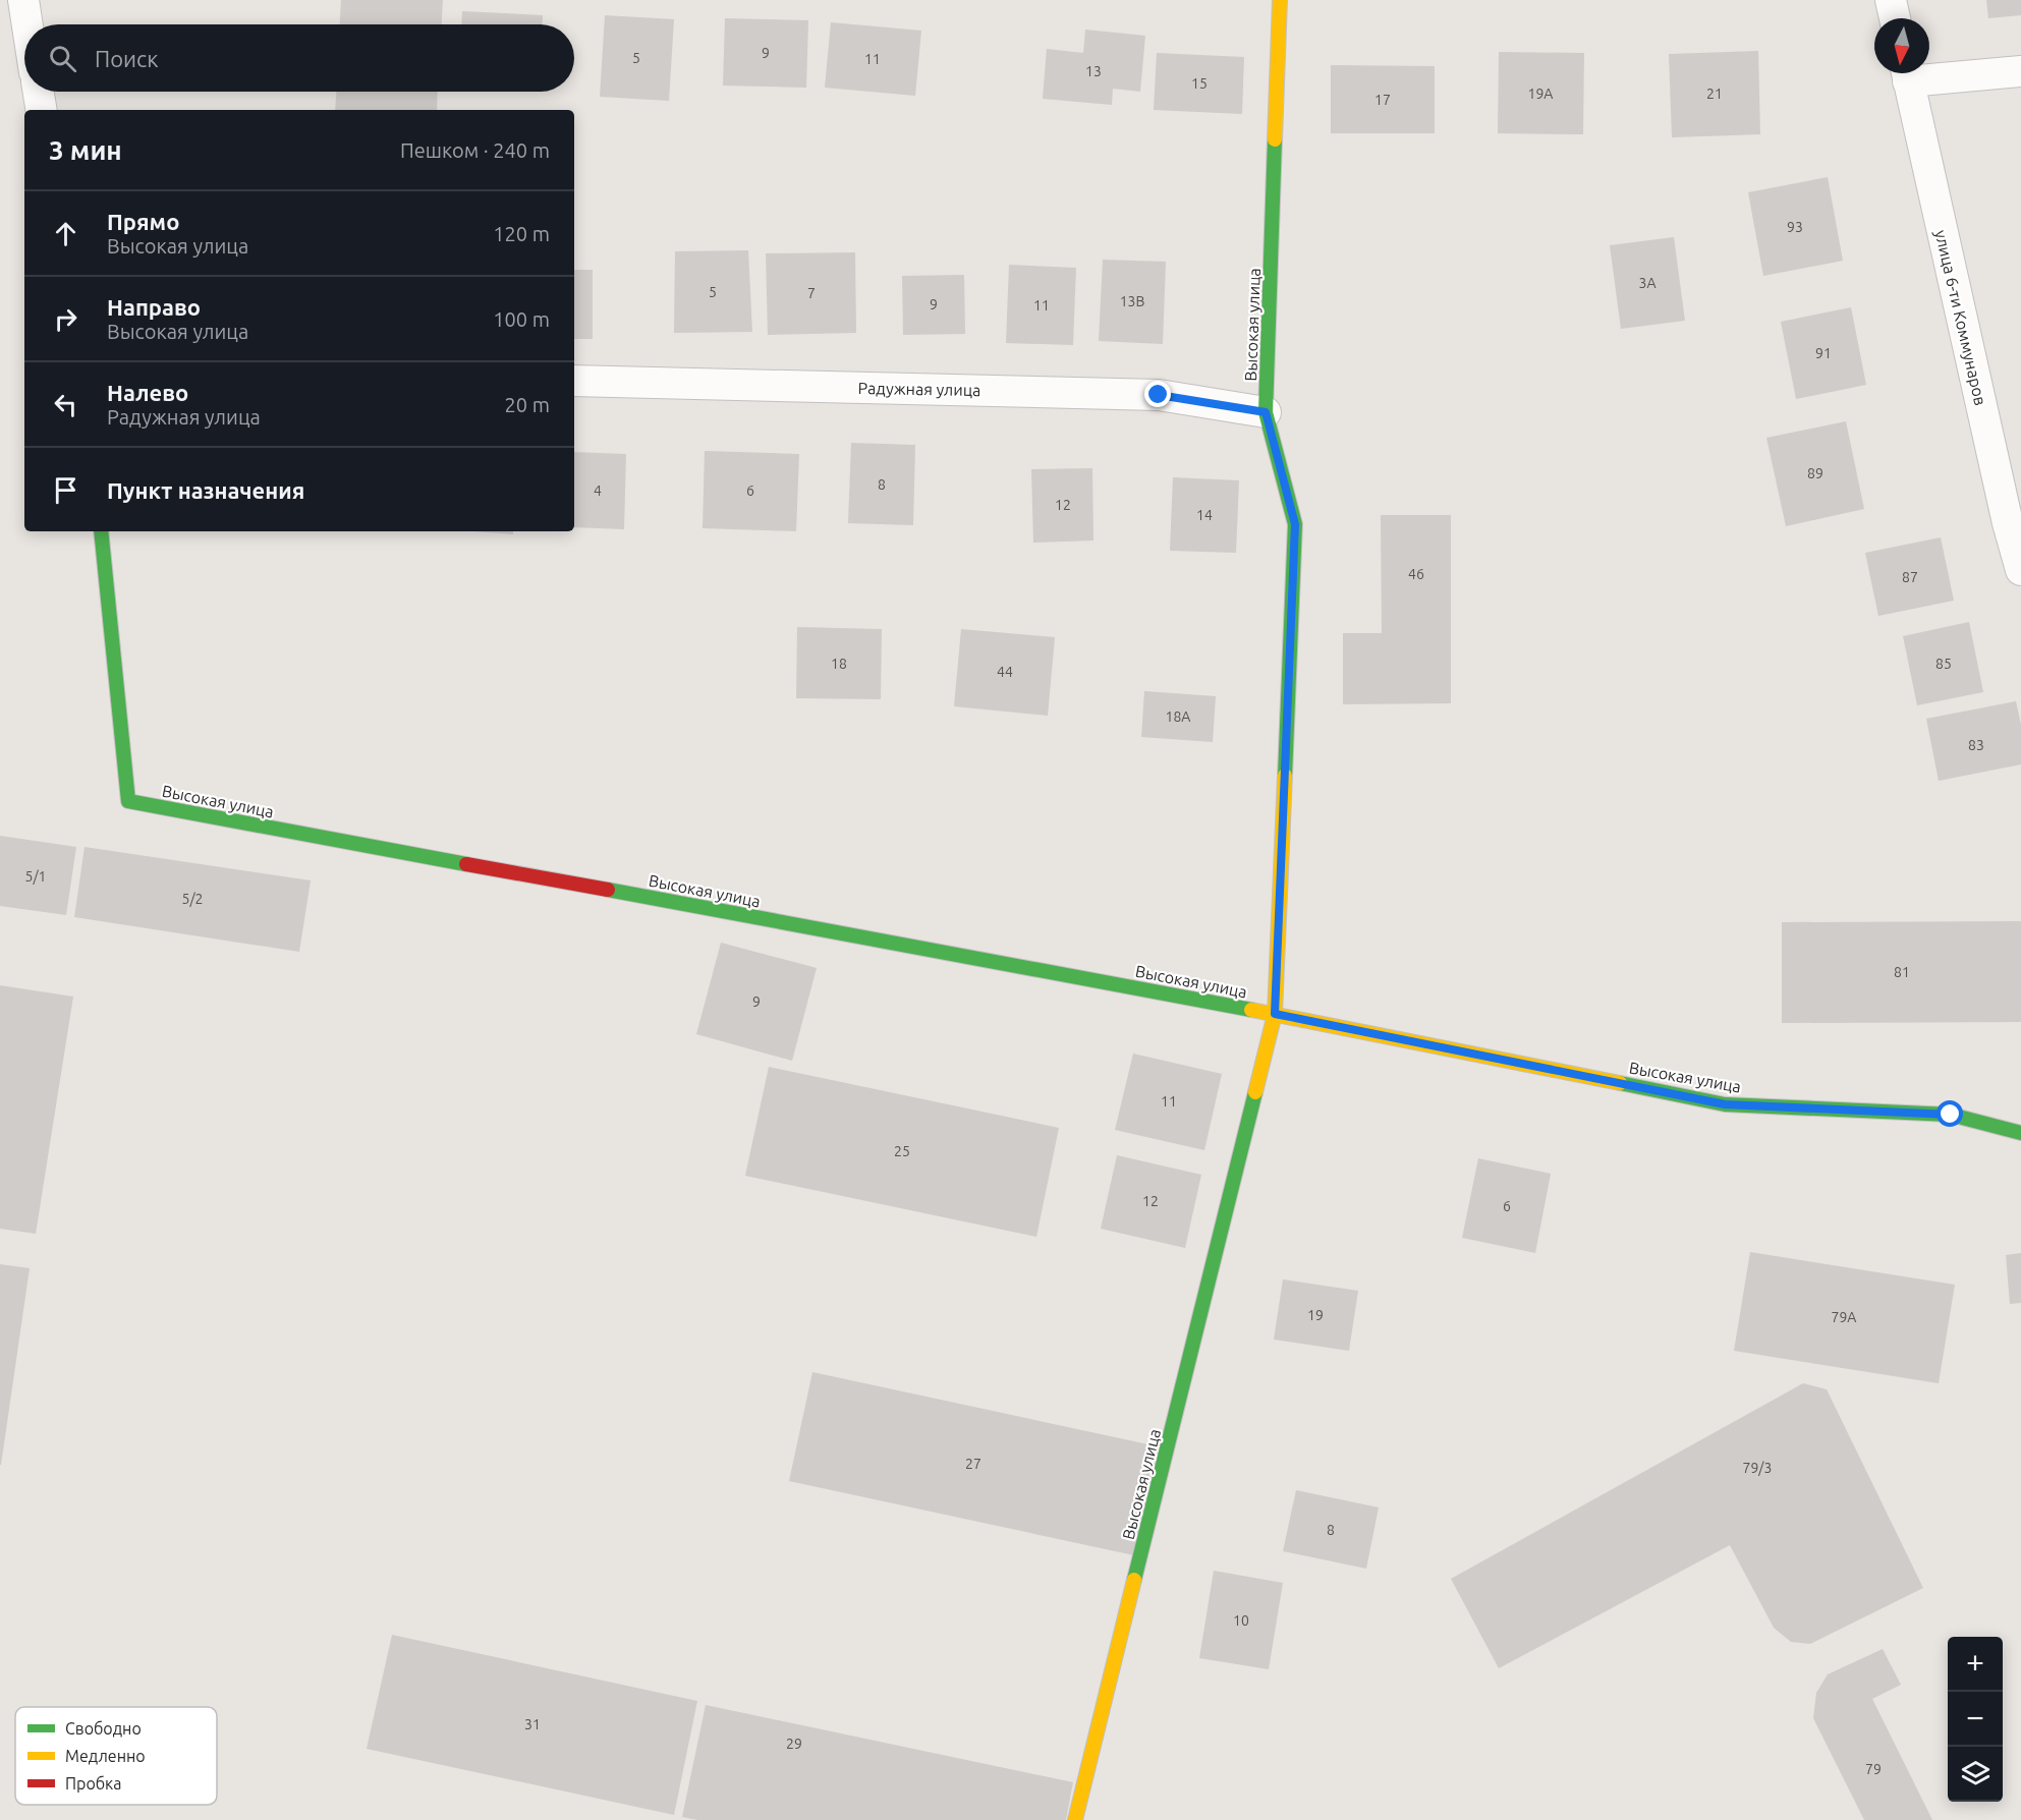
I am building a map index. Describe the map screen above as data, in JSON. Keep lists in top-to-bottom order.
{
  "streets": {
    "street": ["улица 6-ти Коммунаров", "Высокая улица", "Радужная улица"]
  },
  "crossings": [
    ["Высокая улица", "Радужная улица"]
  ],
  "house_numbers": [
    "9",
    "5",
    "11",
    "13",
    "15",
    "19А",
    "21",
    "17",
    "93",
    "3А",
    "5",
    "7",
    "13В",
    "9",
    "11",
    "91",
    "89",
    "8",
    "4",
    "6",
    "12",
    "14",
    "46",
    "87",
    "18",
    "85",
    "44",
    "18А",
    "83",
    "5/1",
    "5/2",
    "81",
    "9",
    "11",
    "25",
    "12",
    "6",
    "19",
    "79А",
    "27",
    "79/3",
    "8",
    "10",
    "31",
    "29",
    "79"
  ],
  "legend": ["Свободно", "Медленно", "Пробка"],
  "north": "bottom",
  "page": {
    "search": "Поиск",
    "heading": ["3 мин", "Пешком · 240 m"],
    "list": [
      ["Прямо", "Высокая улица", "120 m"],
      ["Направо", "Высокая улица", "100 m"],
      ["Налево", "Радужная улица", "20 m"],
      "Пункт назначения"
    ],
    "map_buttons": ["+", "−"]
  }
}
